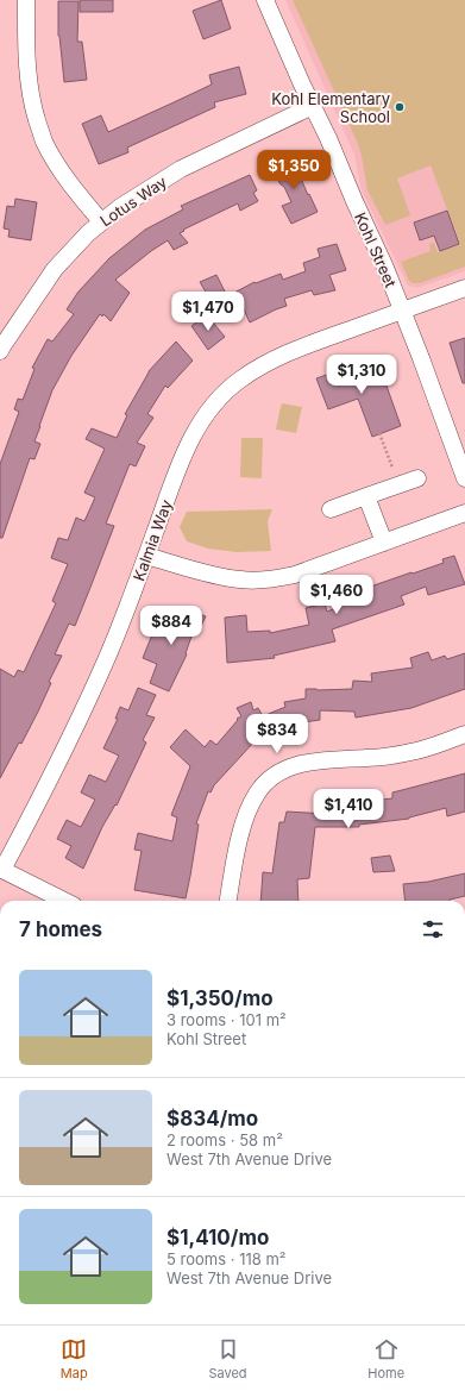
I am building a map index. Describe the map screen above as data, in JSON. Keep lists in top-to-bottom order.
{
  "streets": {
    "street": ["Lotus Way", "Kohl Street", "Kalmia Way"]
  },
  "crossings": [
    ["Lotus Way", "Kohl Street"],
    ["Kohl Street", "Kalmia Way"]
  ],
  "places": ["Kohl Elementary School"],
  "page": {
    "price": [
      "$1,350",
      "$1,470",
      "$1,310",
      "$1,460",
      "$884",
      "$834",
      "$1,410"
    ],
    "heading": "7 homes",
    "list": [
      {
        "name": "$1,350/mo",
        "note": "3 rooms · 101 m² · Kohl Street"
      },
      {
        "name": "$834/mo",
        "note": "2 rooms · 58 m² · West 7th Avenue Drive"
      },
      {
        "name": "$1,410/mo",
        "note": "5 rooms · 118 m² · West 7th Avenue Drive"
      }
    ],
    "tabs": ["Map", "Saved", "Home"]
  }
}
